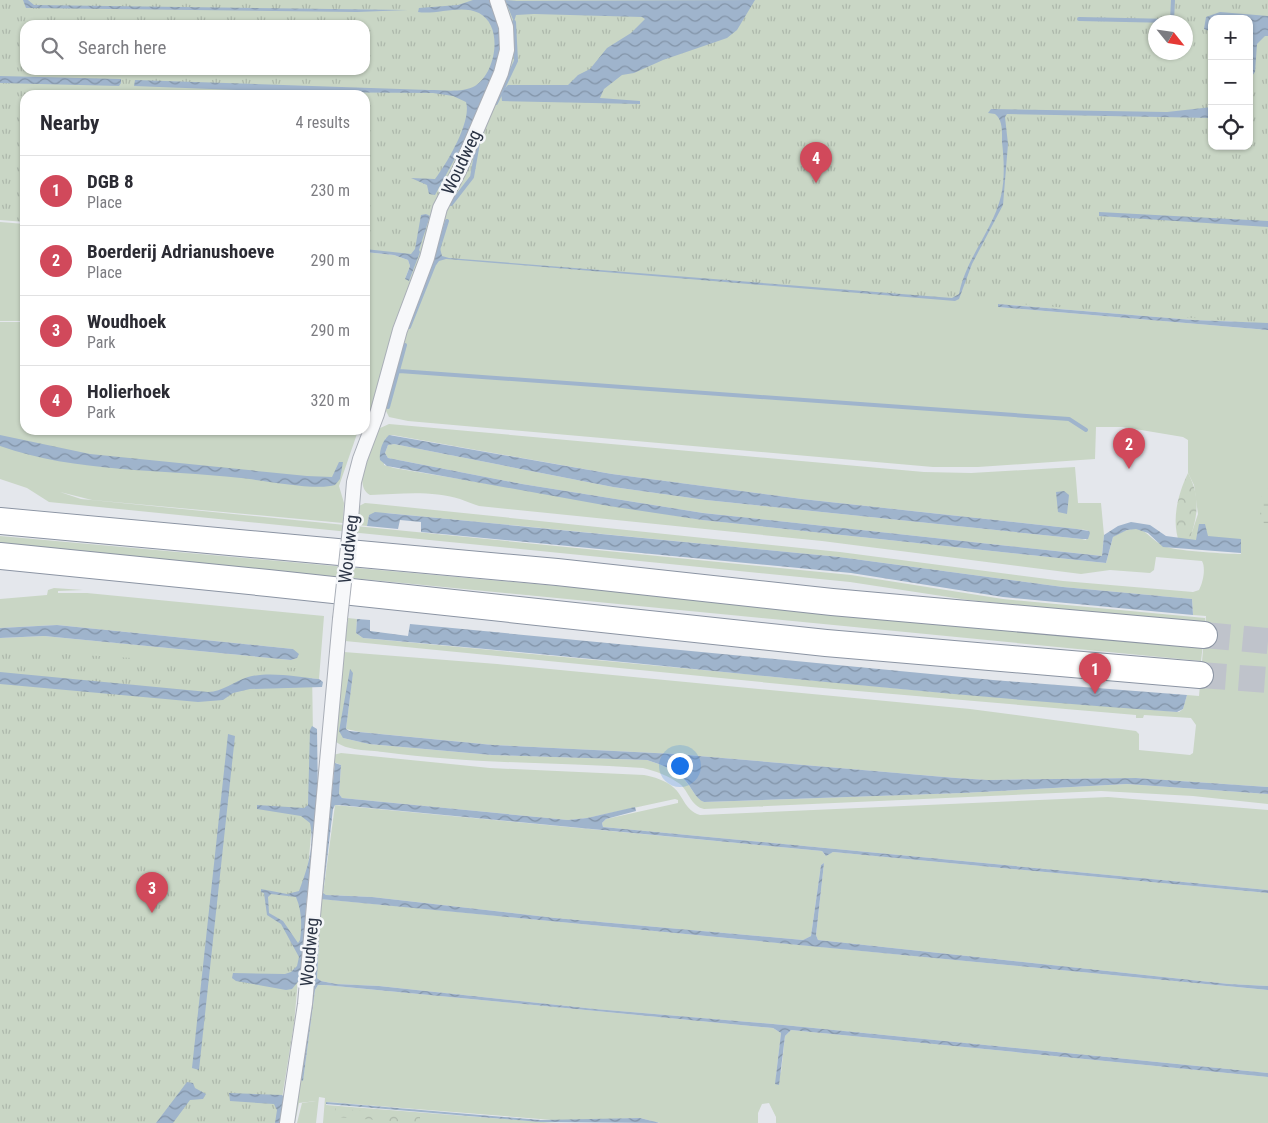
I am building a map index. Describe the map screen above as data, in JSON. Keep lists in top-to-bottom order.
{
  "streets": {
    "street": ["Woudweg"]
  },
  "north": "bottom right",
  "page": {
    "map_buttons": ["+", "−"],
    "search": "Search here",
    "heading": ["Nearby", "4 results"],
    "pins": [
      "4",
      "2",
      "1",
      "3"
    ],
    "list": [
      {
        "mark": "1",
        "name": "DGB 8",
        "note": "Place",
        "value": "230 m"
      },
      {
        "mark": "2",
        "name": "Boerderij Adrianushoeve",
        "note": "Place",
        "value": "290 m"
      },
      {
        "mark": "3",
        "name": "Woudhoek",
        "note": "Park",
        "value": "290 m"
      },
      {
        "mark": "4",
        "name": "Holierhoek",
        "note": "Park",
        "value": "320 m"
      }
    ]
  }
}
